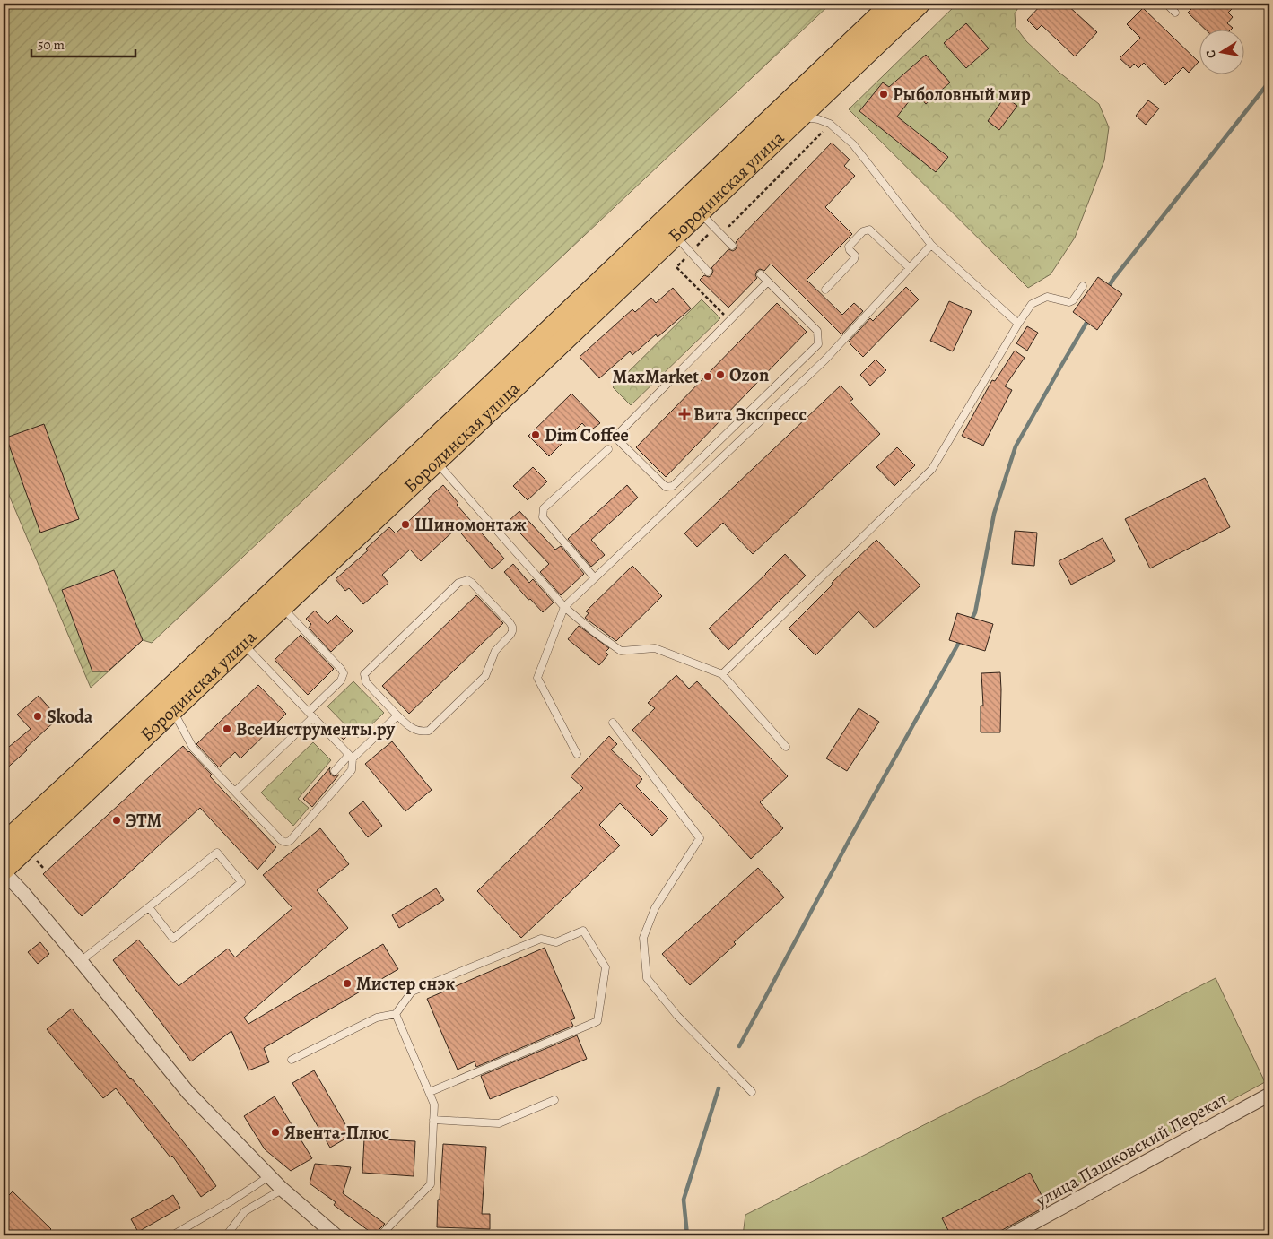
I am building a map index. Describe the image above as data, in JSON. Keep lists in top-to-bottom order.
{
  "streets": {
    "main road": ["Бородинская улица"],
    "street": ["улица Пашковский Перекат"]
  },
  "places": {
    "other": [
      "Рыболовный мир",
      "Ozon",
      "MaxMarket",
      "Dim Coffee",
      "Шиномонтаж",
      "Skoda",
      "ВсеИнструменты.ру",
      "ЭТМ",
      "Мистер снэк",
      "Явента-Плюс"
    ],
    "health": ["Вита Экспресс"]
  },
  "scale_bar": "50 m",
  "north": "left"
}
